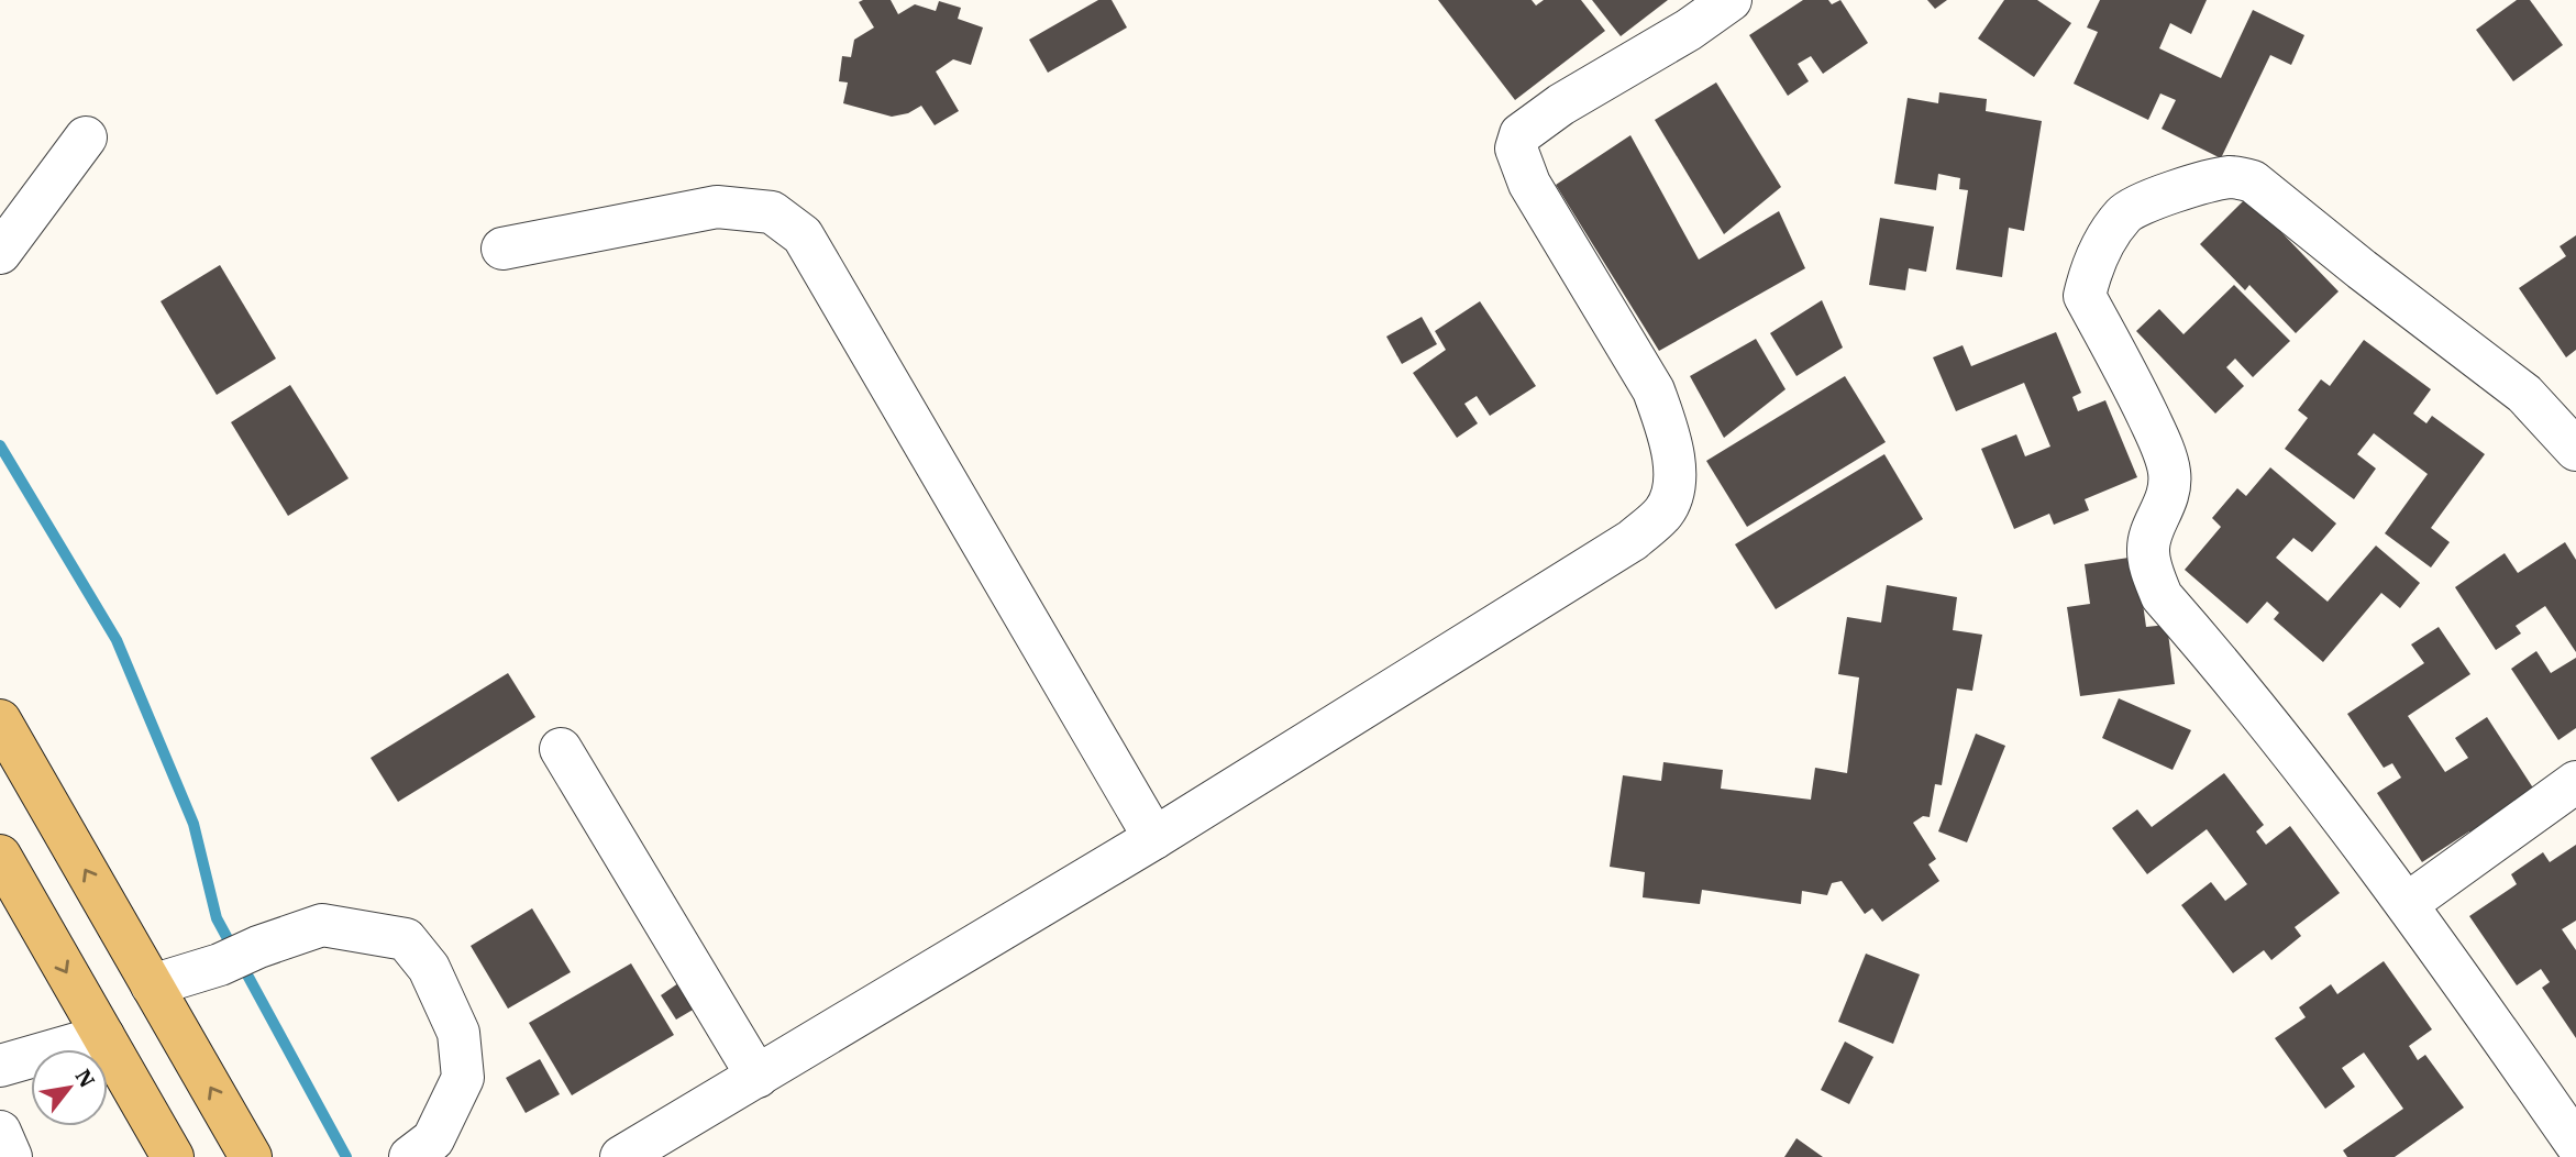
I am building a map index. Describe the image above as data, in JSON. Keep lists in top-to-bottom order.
{
  "north": "top right"
}
